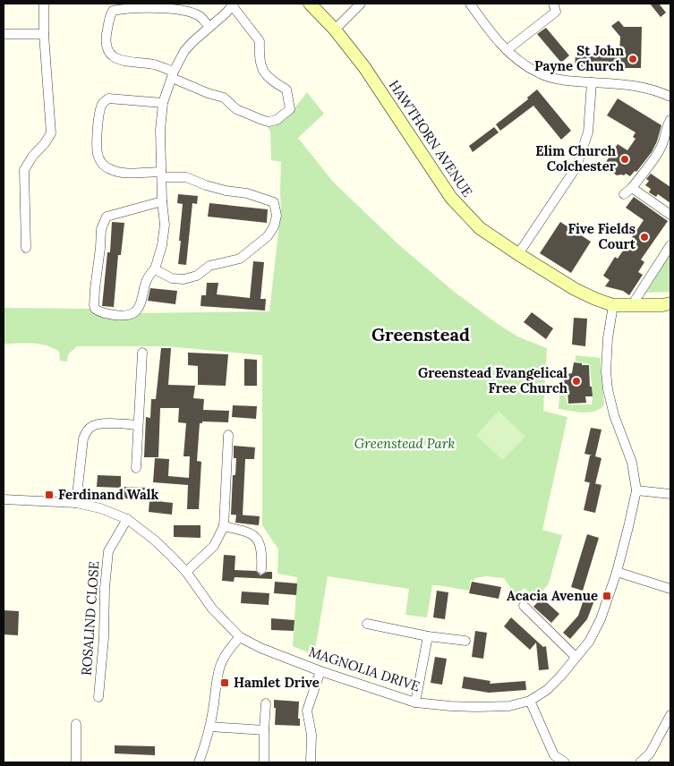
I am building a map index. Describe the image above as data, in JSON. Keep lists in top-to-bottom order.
{
  "streets": {
    "street": ["HAWTHORN AVENUE", "ROSALIND CLOSE", "MAGNOLIA DRIVE"]
  },
  "crossings": [
    ["HAWTHORN AVENUE", "MAGNOLIA DRIVE"],
    ["ROSALIND CLOSE", "MAGNOLIA DRIVE"]
  ],
  "districts": ["Greenstead"],
  "parks": ["Greenstead Park"],
  "places": {
    "other": [
      "St John Payne Church",
      "Elim Church Colchester",
      "Five Fields Court",
      "Greenstead Evangelical Free Church"
    ],
    "transit": ["Ferdinand Walk", "Acacia Avenue", "Hamlet Drive"]
  }
}
